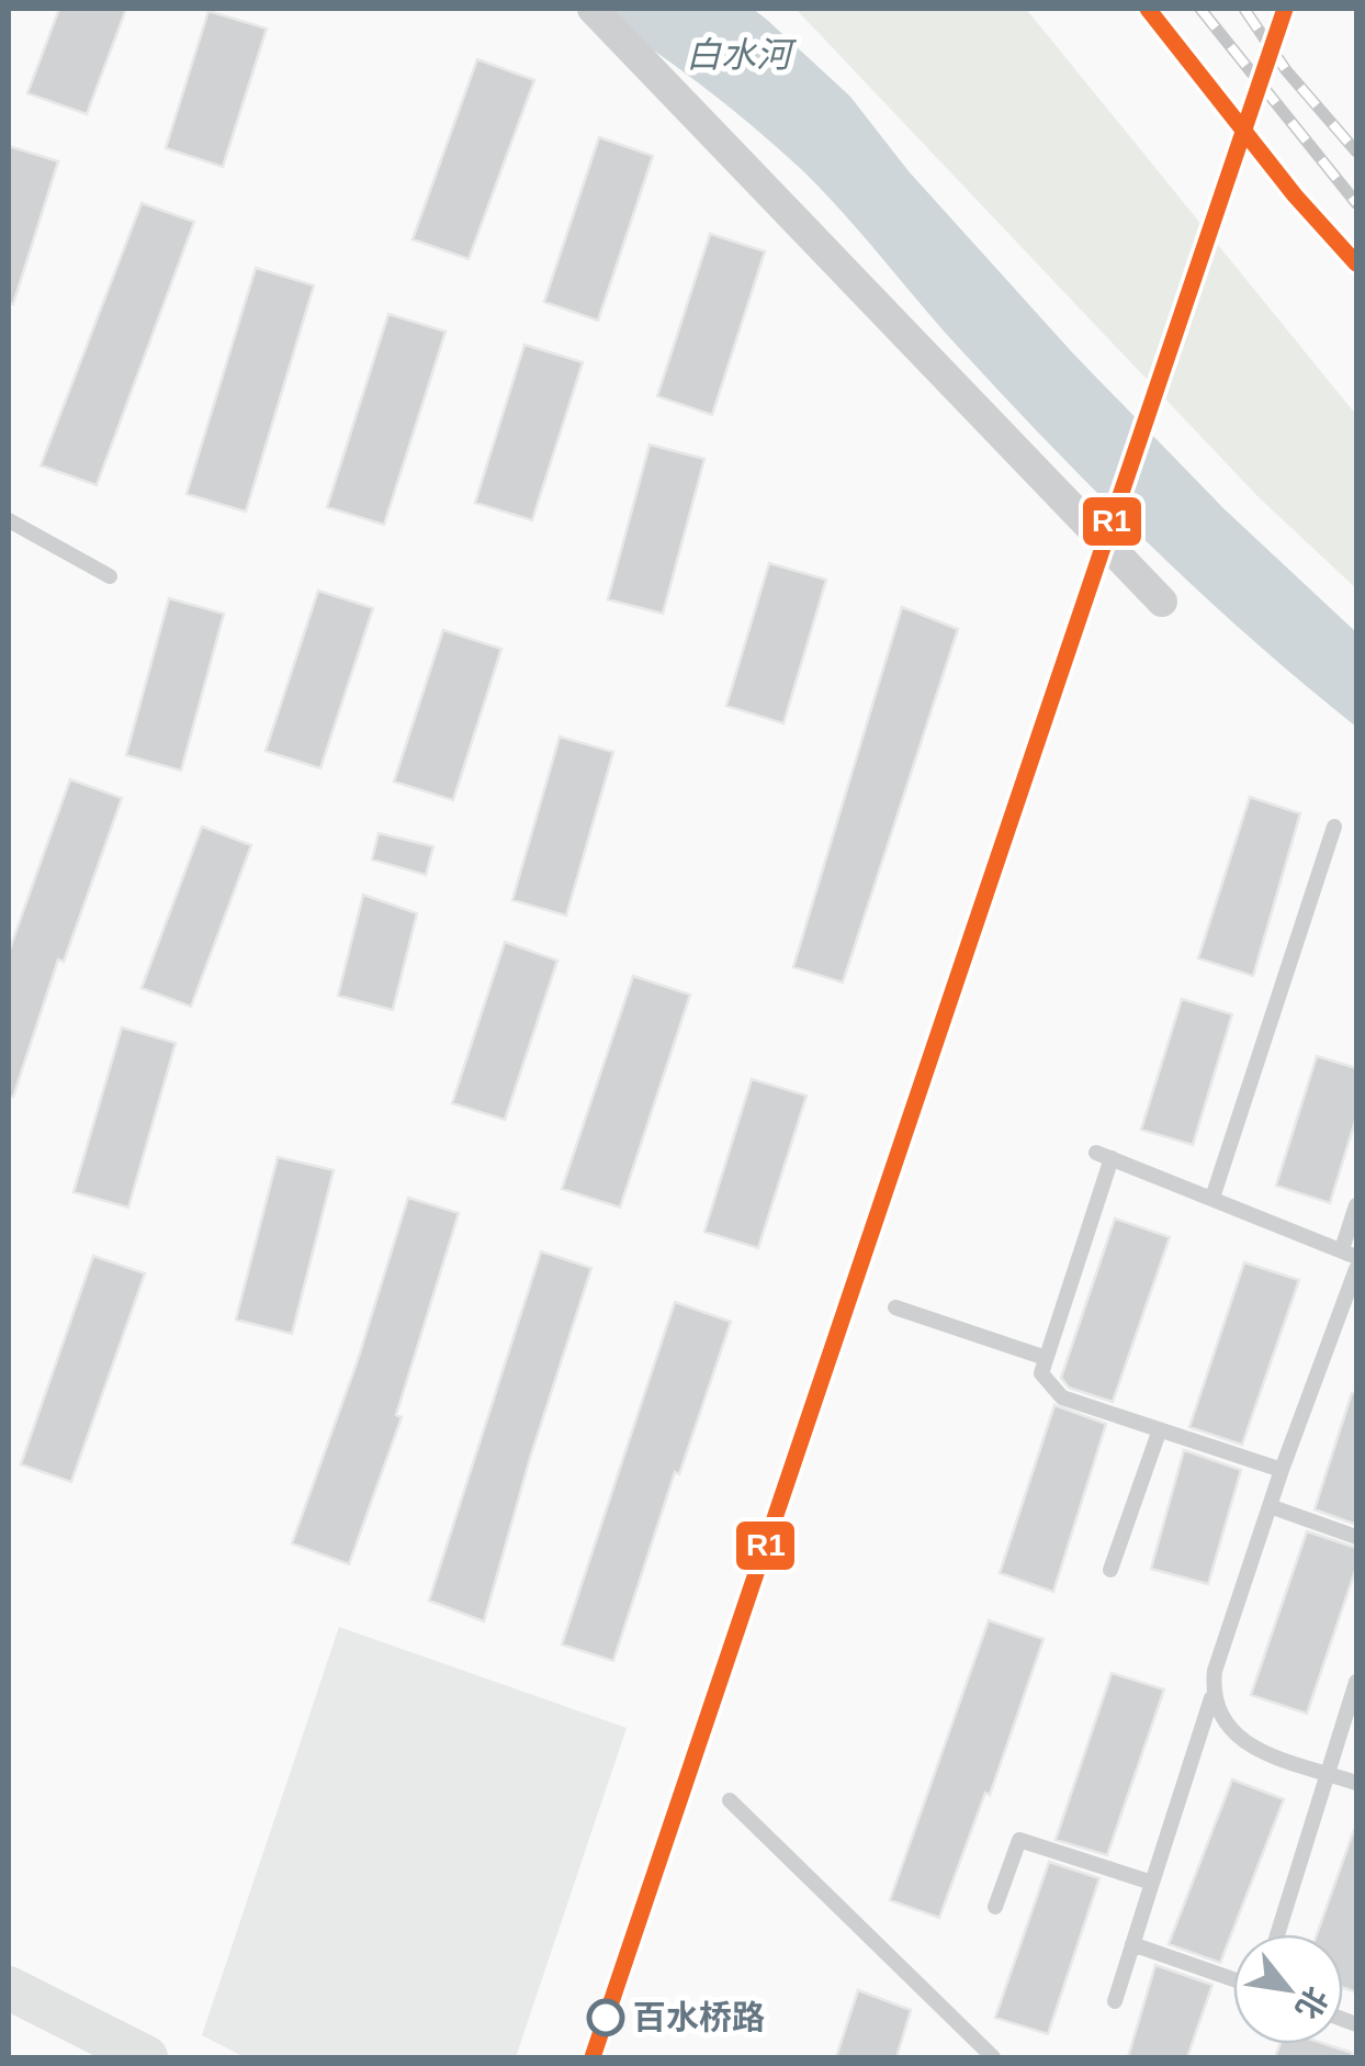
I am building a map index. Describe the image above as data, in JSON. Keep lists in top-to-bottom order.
{
  "water": ["白水河"],
  "places": ["百水桥路"],
  "lines": ["transit line R1"],
  "north": "bottom right"
}
